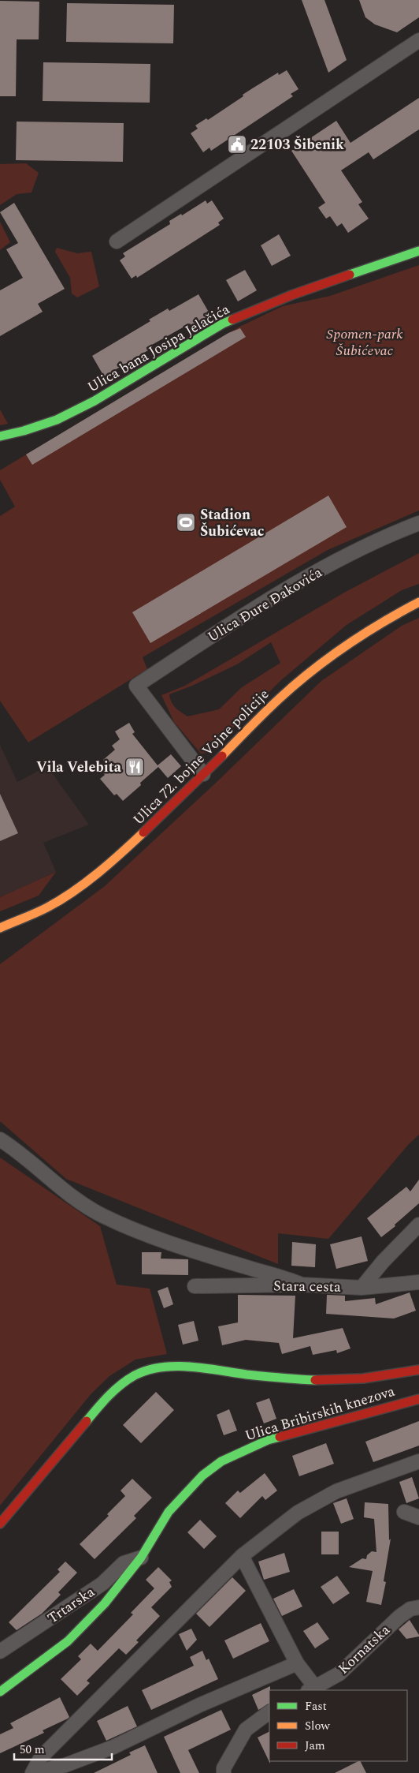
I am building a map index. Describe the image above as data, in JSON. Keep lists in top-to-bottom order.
{
  "streets": {
    "main road": ["Ulica bana Josipa Jelačića", "Ulica 72. bojne Vojne policije", "Ulica Bribirskih knezova"],
    "street": [
      "Ulica Đure Đakovića",
      "Stara cesta",
      "Trtarska",
      "Kornatska"
    ]
  },
  "crossings": [
    ["Ulica Đure Đakovića", "Ulica 72. bojne Vojne policije"],
    ["Ulica Bribirskih knezova", "Trtarska"]
  ],
  "parks": ["Spomen-park Šubićevac"],
  "places": {
    "public building": ["22103 Šibenik"],
    "sports": ["Stadion Šubićevac"],
    "restaurant": ["Vila Velebita"]
  },
  "legend": ["Fast", "Slow", "Jam"],
  "scale_bar": "50 m"
}
